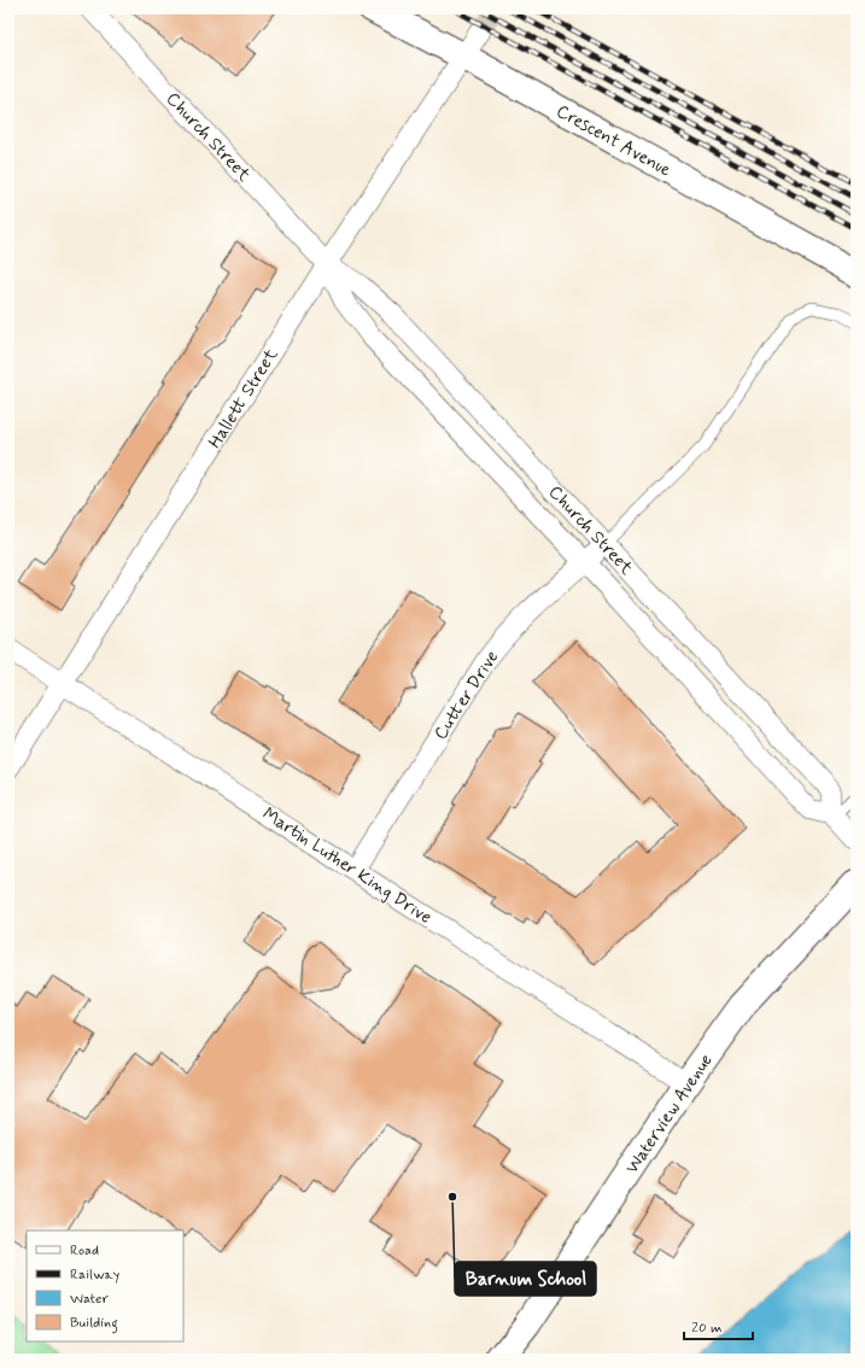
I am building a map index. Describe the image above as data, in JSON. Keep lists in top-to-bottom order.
{
  "streets": {
    "street": [
      "Church Street",
      "Crescent Avenue",
      "Hallett Street",
      "Cutter Drive",
      "Martin Luther King Drive",
      "Waterview Avenue"
    ]
  },
  "crossings": [
    ["Church Street", "Hallett Street"],
    ["Church Street", "Cutter Drive"],
    ["Crescent Avenue", "Hallett Street"],
    ["Hallett Street", "Martin Luther King Drive"],
    ["Cutter Drive", "Martin Luther King Drive"],
    ["Martin Luther King Drive", "Waterview Avenue"]
  ],
  "places": ["Barnum School"],
  "legend": [
    "Road",
    "Railway",
    "Water",
    "Building"
  ],
  "scale_bar": "20 m"
}
